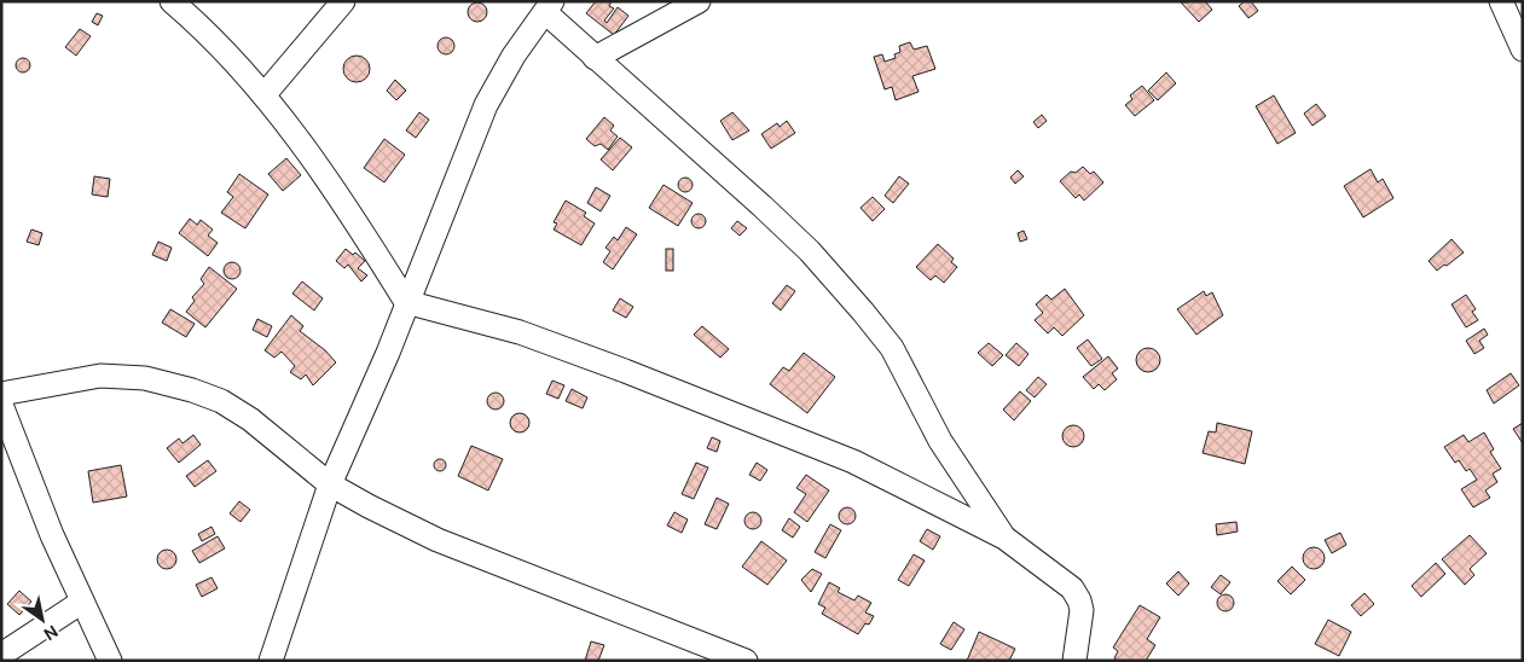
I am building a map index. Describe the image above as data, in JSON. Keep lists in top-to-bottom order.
{
  "north": "bottom right"
}
